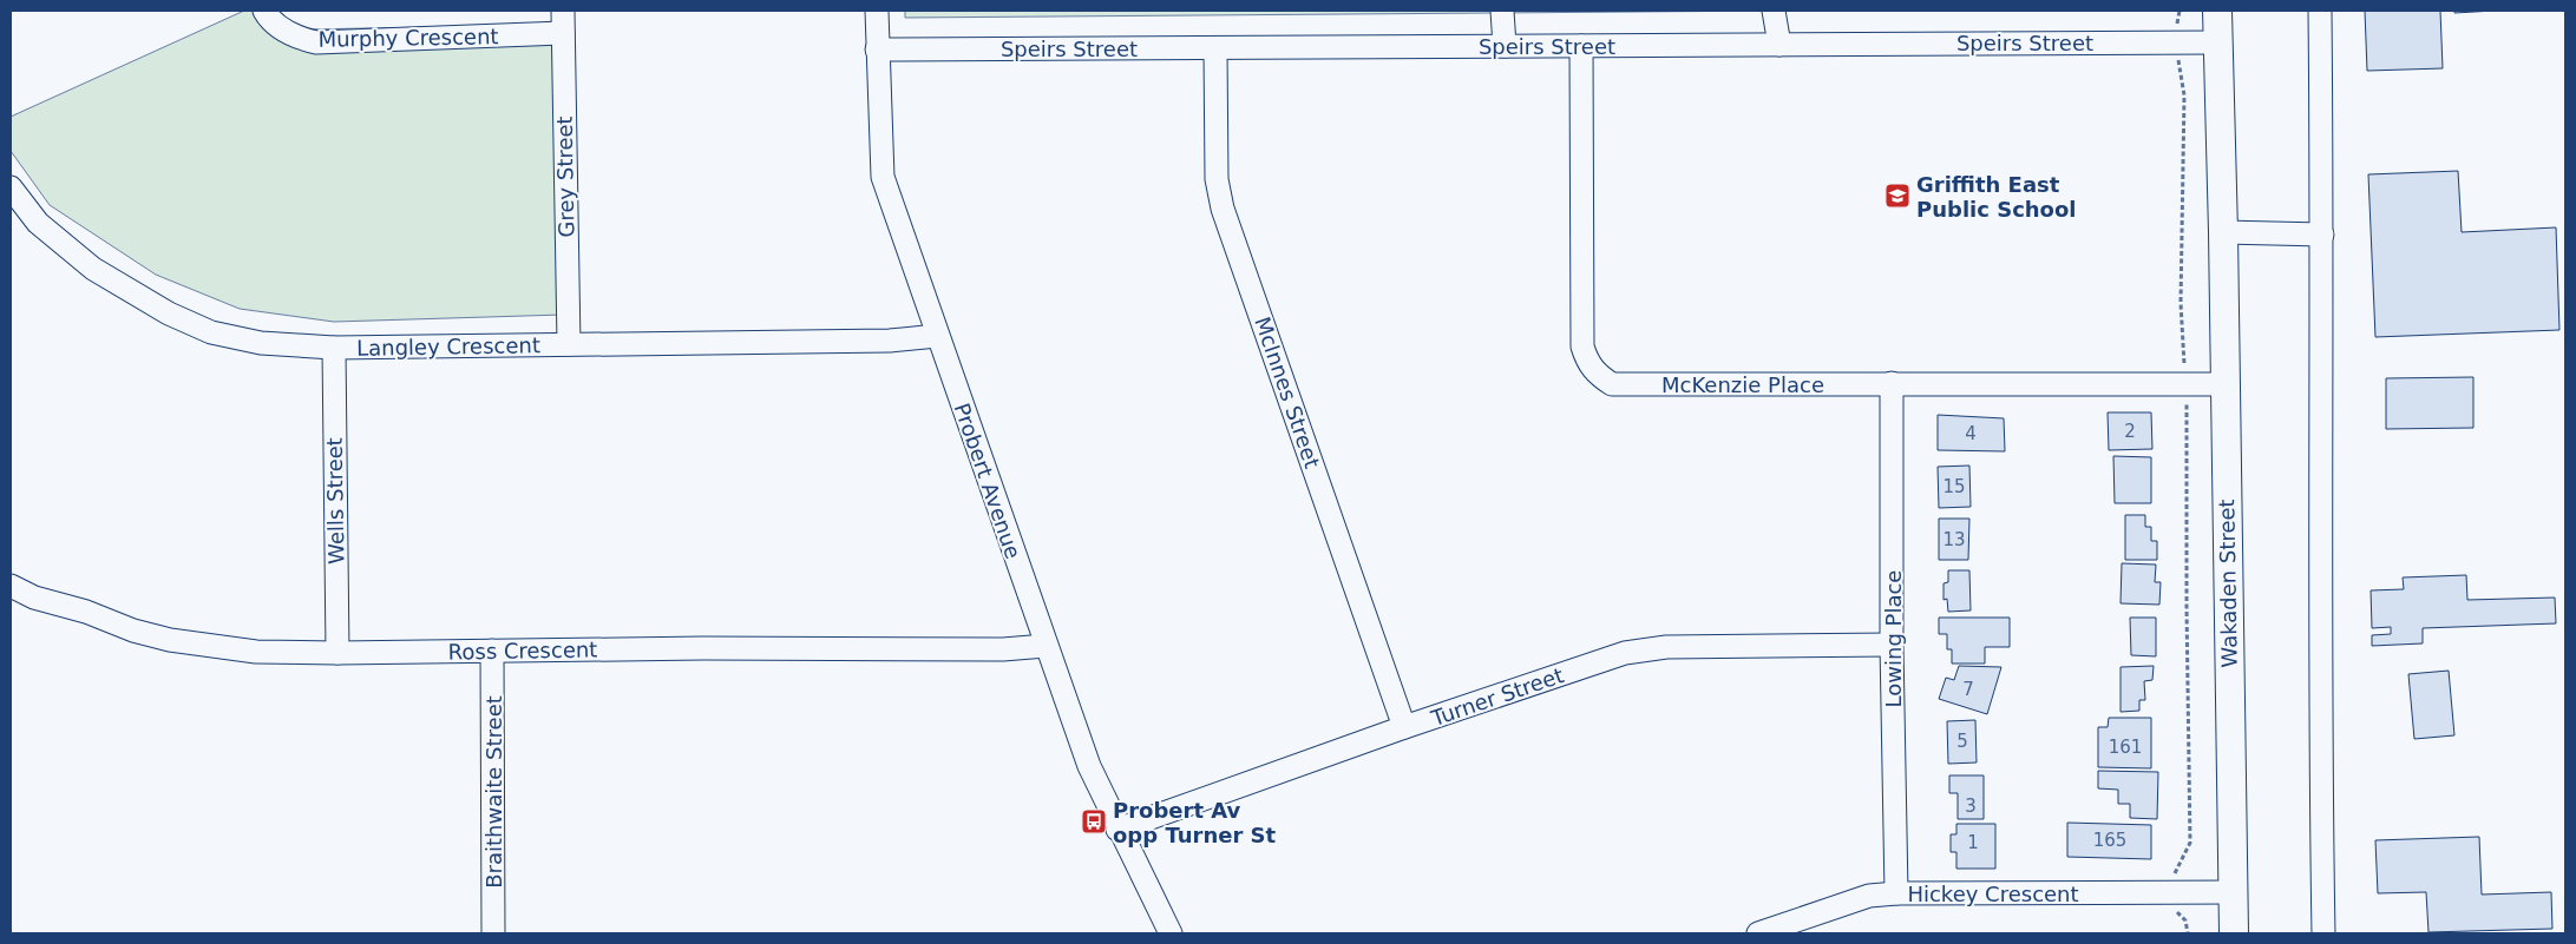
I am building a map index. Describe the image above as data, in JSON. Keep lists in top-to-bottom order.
{
  "streets": {
    "main road": ["Wakaden Street"],
    "street": [
      "Murphy Crescent",
      "Speirs Street",
      "Grey Street",
      "Langley Crescent",
      "McKenzie Place",
      "McInnes Street",
      "Probert Avenue",
      "Wells Street",
      "Lowing Place",
      "Ross Crescent",
      "Turner Street",
      "Braithwaite Street",
      "Hickey Crescent"
    ]
  },
  "crossings": [
    ["Murphy Crescent", "Grey Street"],
    ["Speirs Street", "McKenzie Place"],
    ["Speirs Street", "McInnes Street"],
    ["Speirs Street", "Probert Avenue"],
    ["Speirs Street", "Wakaden Street"],
    ["Grey Street", "Langley Crescent"],
    ["Langley Crescent", "Probert Avenue"],
    ["Langley Crescent", "Wells Street"],
    ["McKenzie Place", "Wakaden Street"],
    ["McKenzie Place", "Lowing Place"],
    ["McInnes Street", "Turner Street"],
    ["Probert Avenue", "Ross Crescent"],
    ["Probert Avenue", "Turner Street"],
    ["Wells Street", "Ross Crescent"],
    ["Wakaden Street", "Hickey Crescent"],
    ["Lowing Place", "Turner Street"],
    ["Lowing Place", "Hickey Crescent"],
    ["Ross Crescent", "Braithwaite Street"]
  ],
  "places": {
    "school or university": ["Griffith East Public School"],
    "bus stop": ["Probert Av opp Turner St"]
  },
  "house_numbers": [
    "2",
    "4",
    "15",
    "13",
    "7",
    "5",
    "161",
    "3",
    "165",
    "1"
  ]
}
